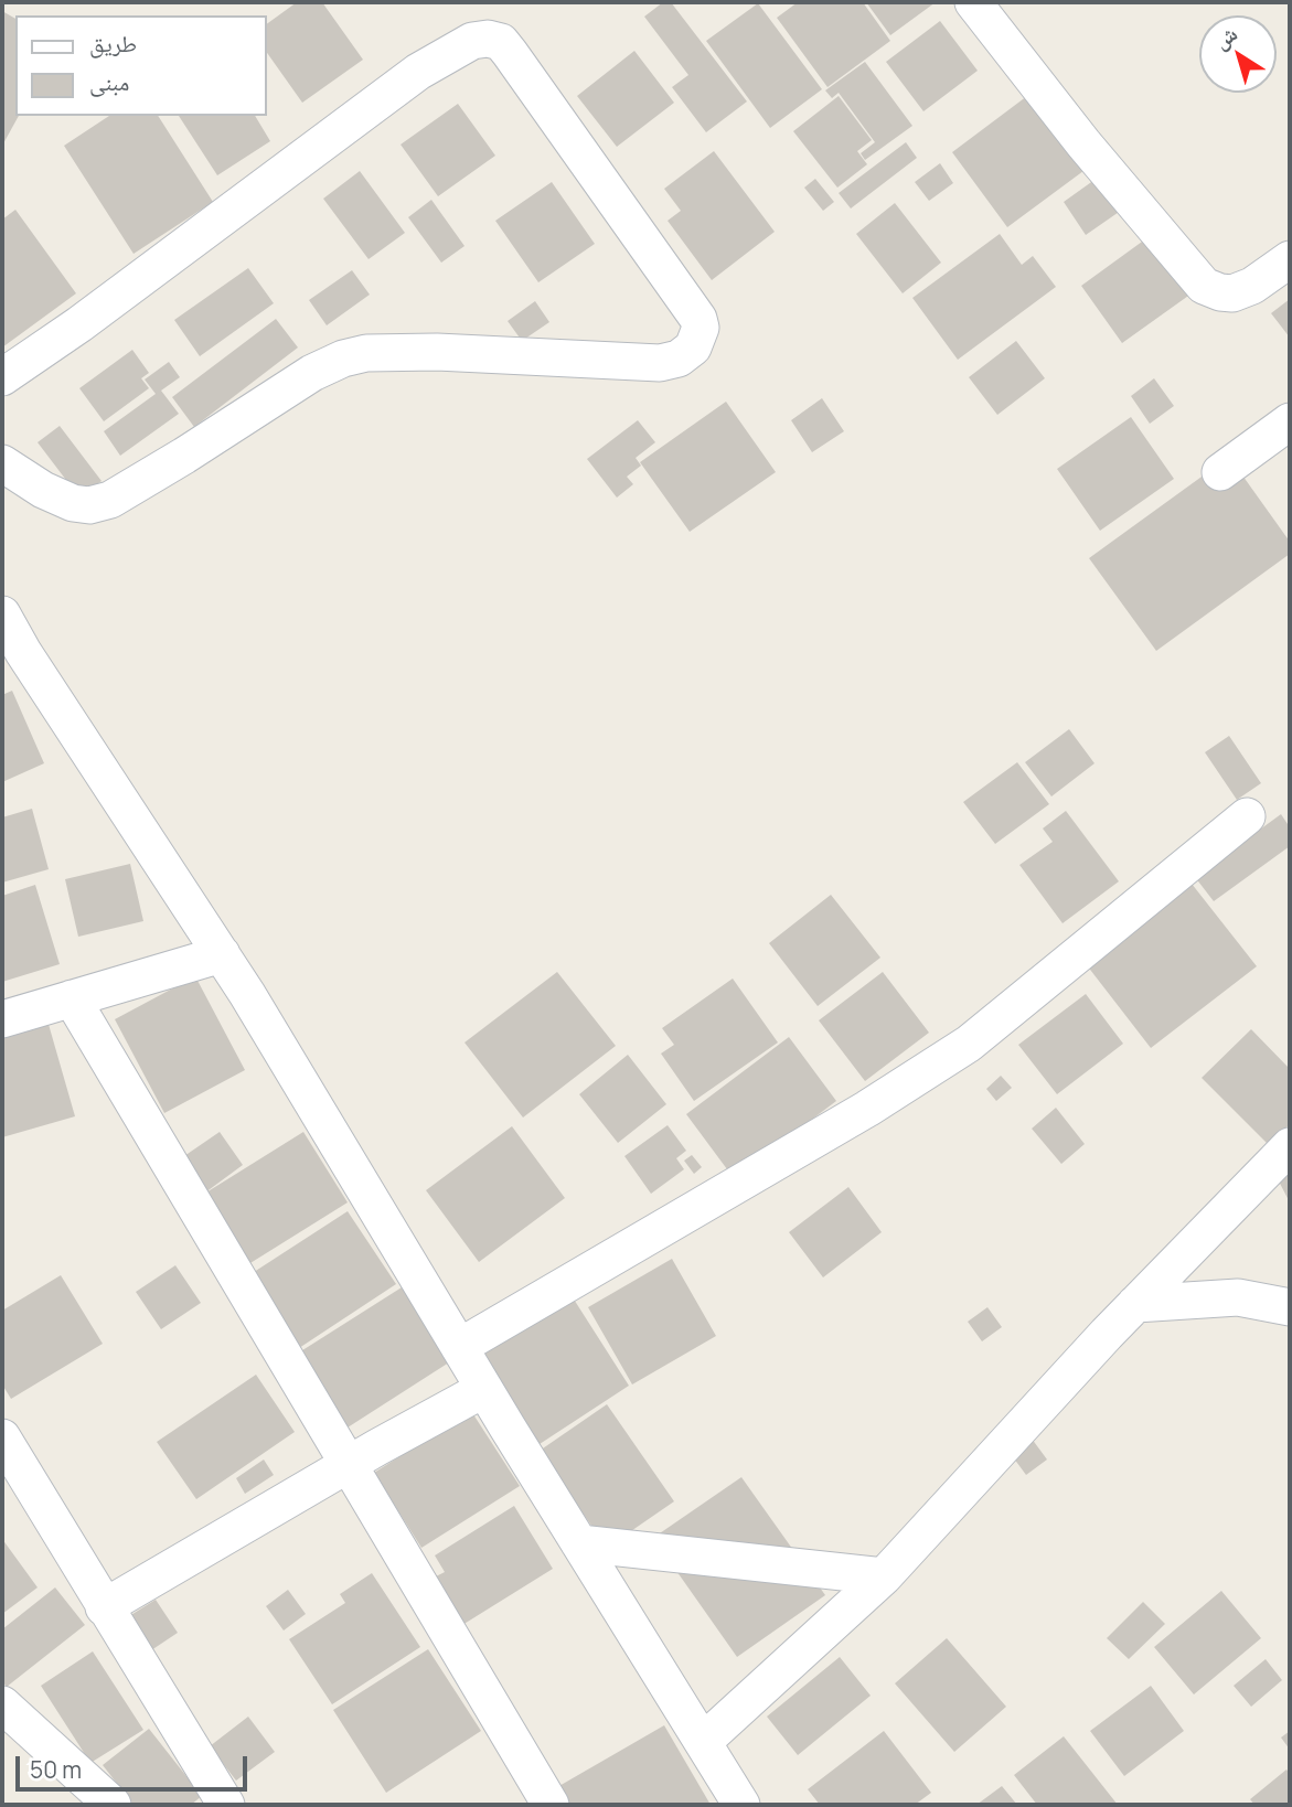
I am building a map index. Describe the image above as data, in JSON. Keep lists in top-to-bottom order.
{
  "legend": ["طريق", "مبنى"],
  "scale_bar": "50 m",
  "north": "top left"
}
